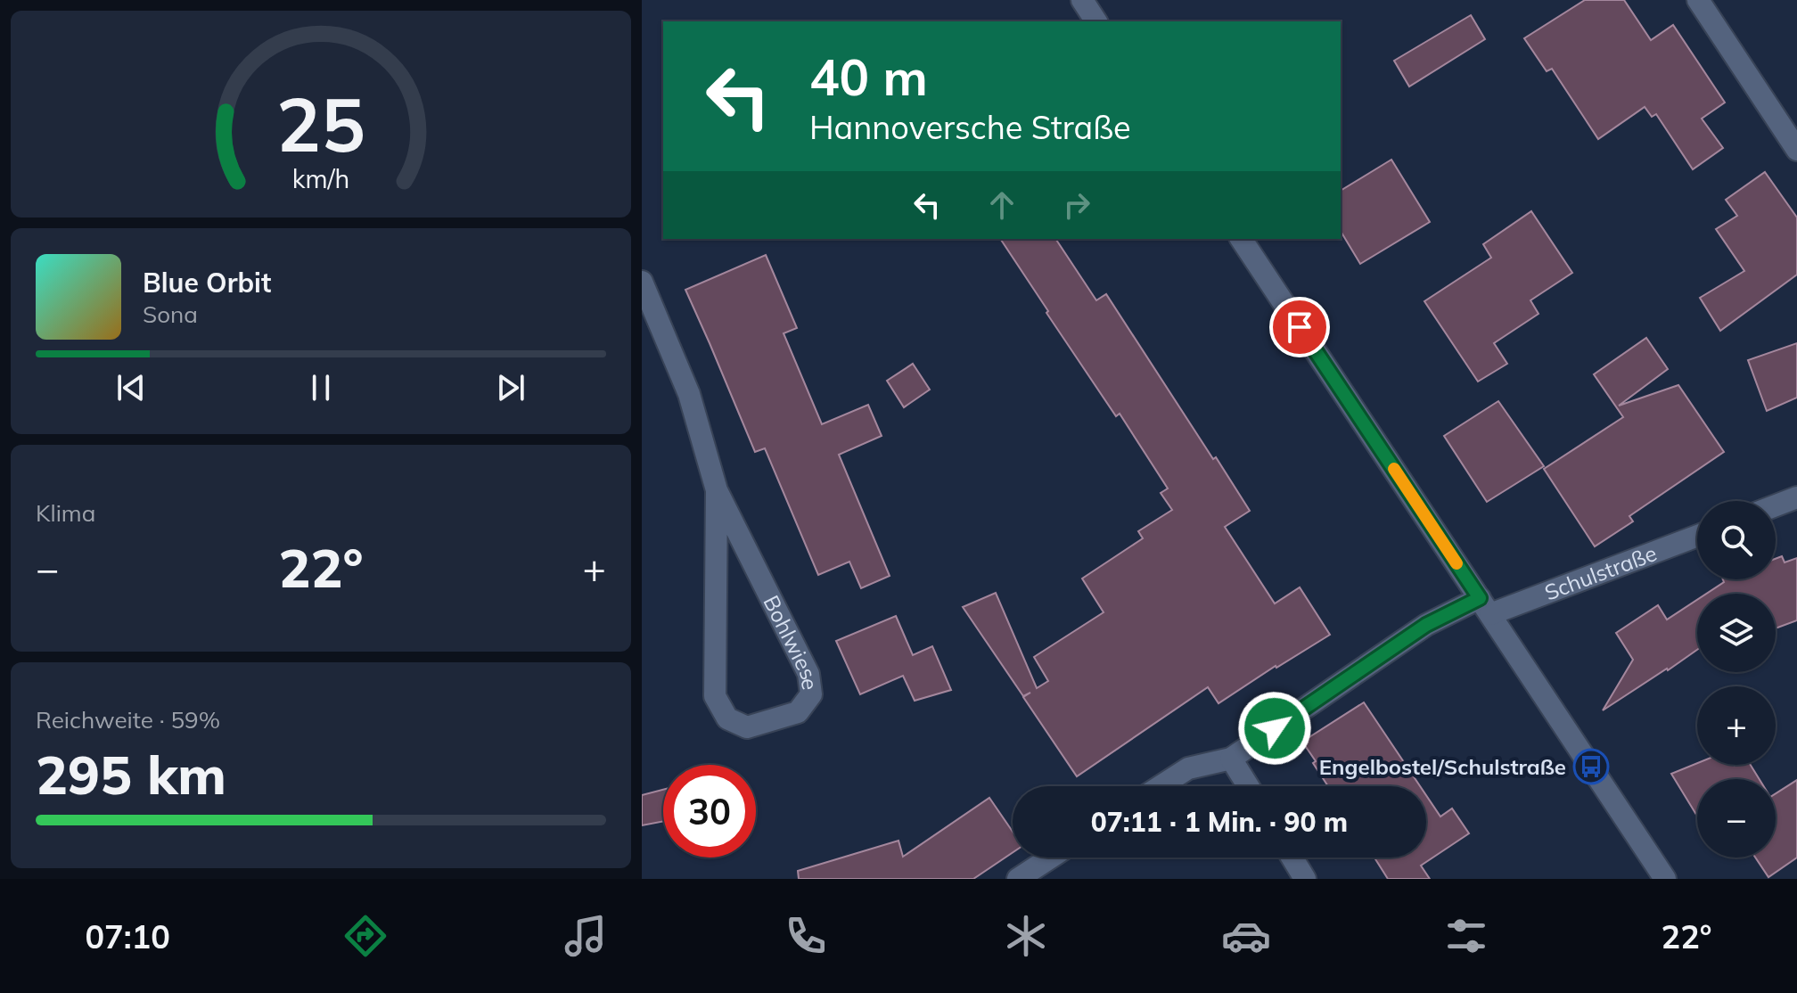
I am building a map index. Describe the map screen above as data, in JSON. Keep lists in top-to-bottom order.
{
  "streets": {
    "street": ["Schulstraße", "Bohlwiese"]
  },
  "places": {
    "bus stop": ["Engelbostel/Schulstraße"]
  },
  "page": {
    "turn": ["40 m", "Hannoversche Straße"],
    "song": ["Blue Orbit", "Sona"],
    "tile": [
      "Klima",
      ["Reichweite · 59%", "295 km"]
    ],
    "map_buttons": ["+", "−"],
    "heat": ["−", "22°", "+"],
    "limit": "30",
    "trip": "07:11 · 1 Min. · 90 m",
    "tabs": ["07:10", "22°"],
    "gauge": ["25", "km/h"]
  }
}
